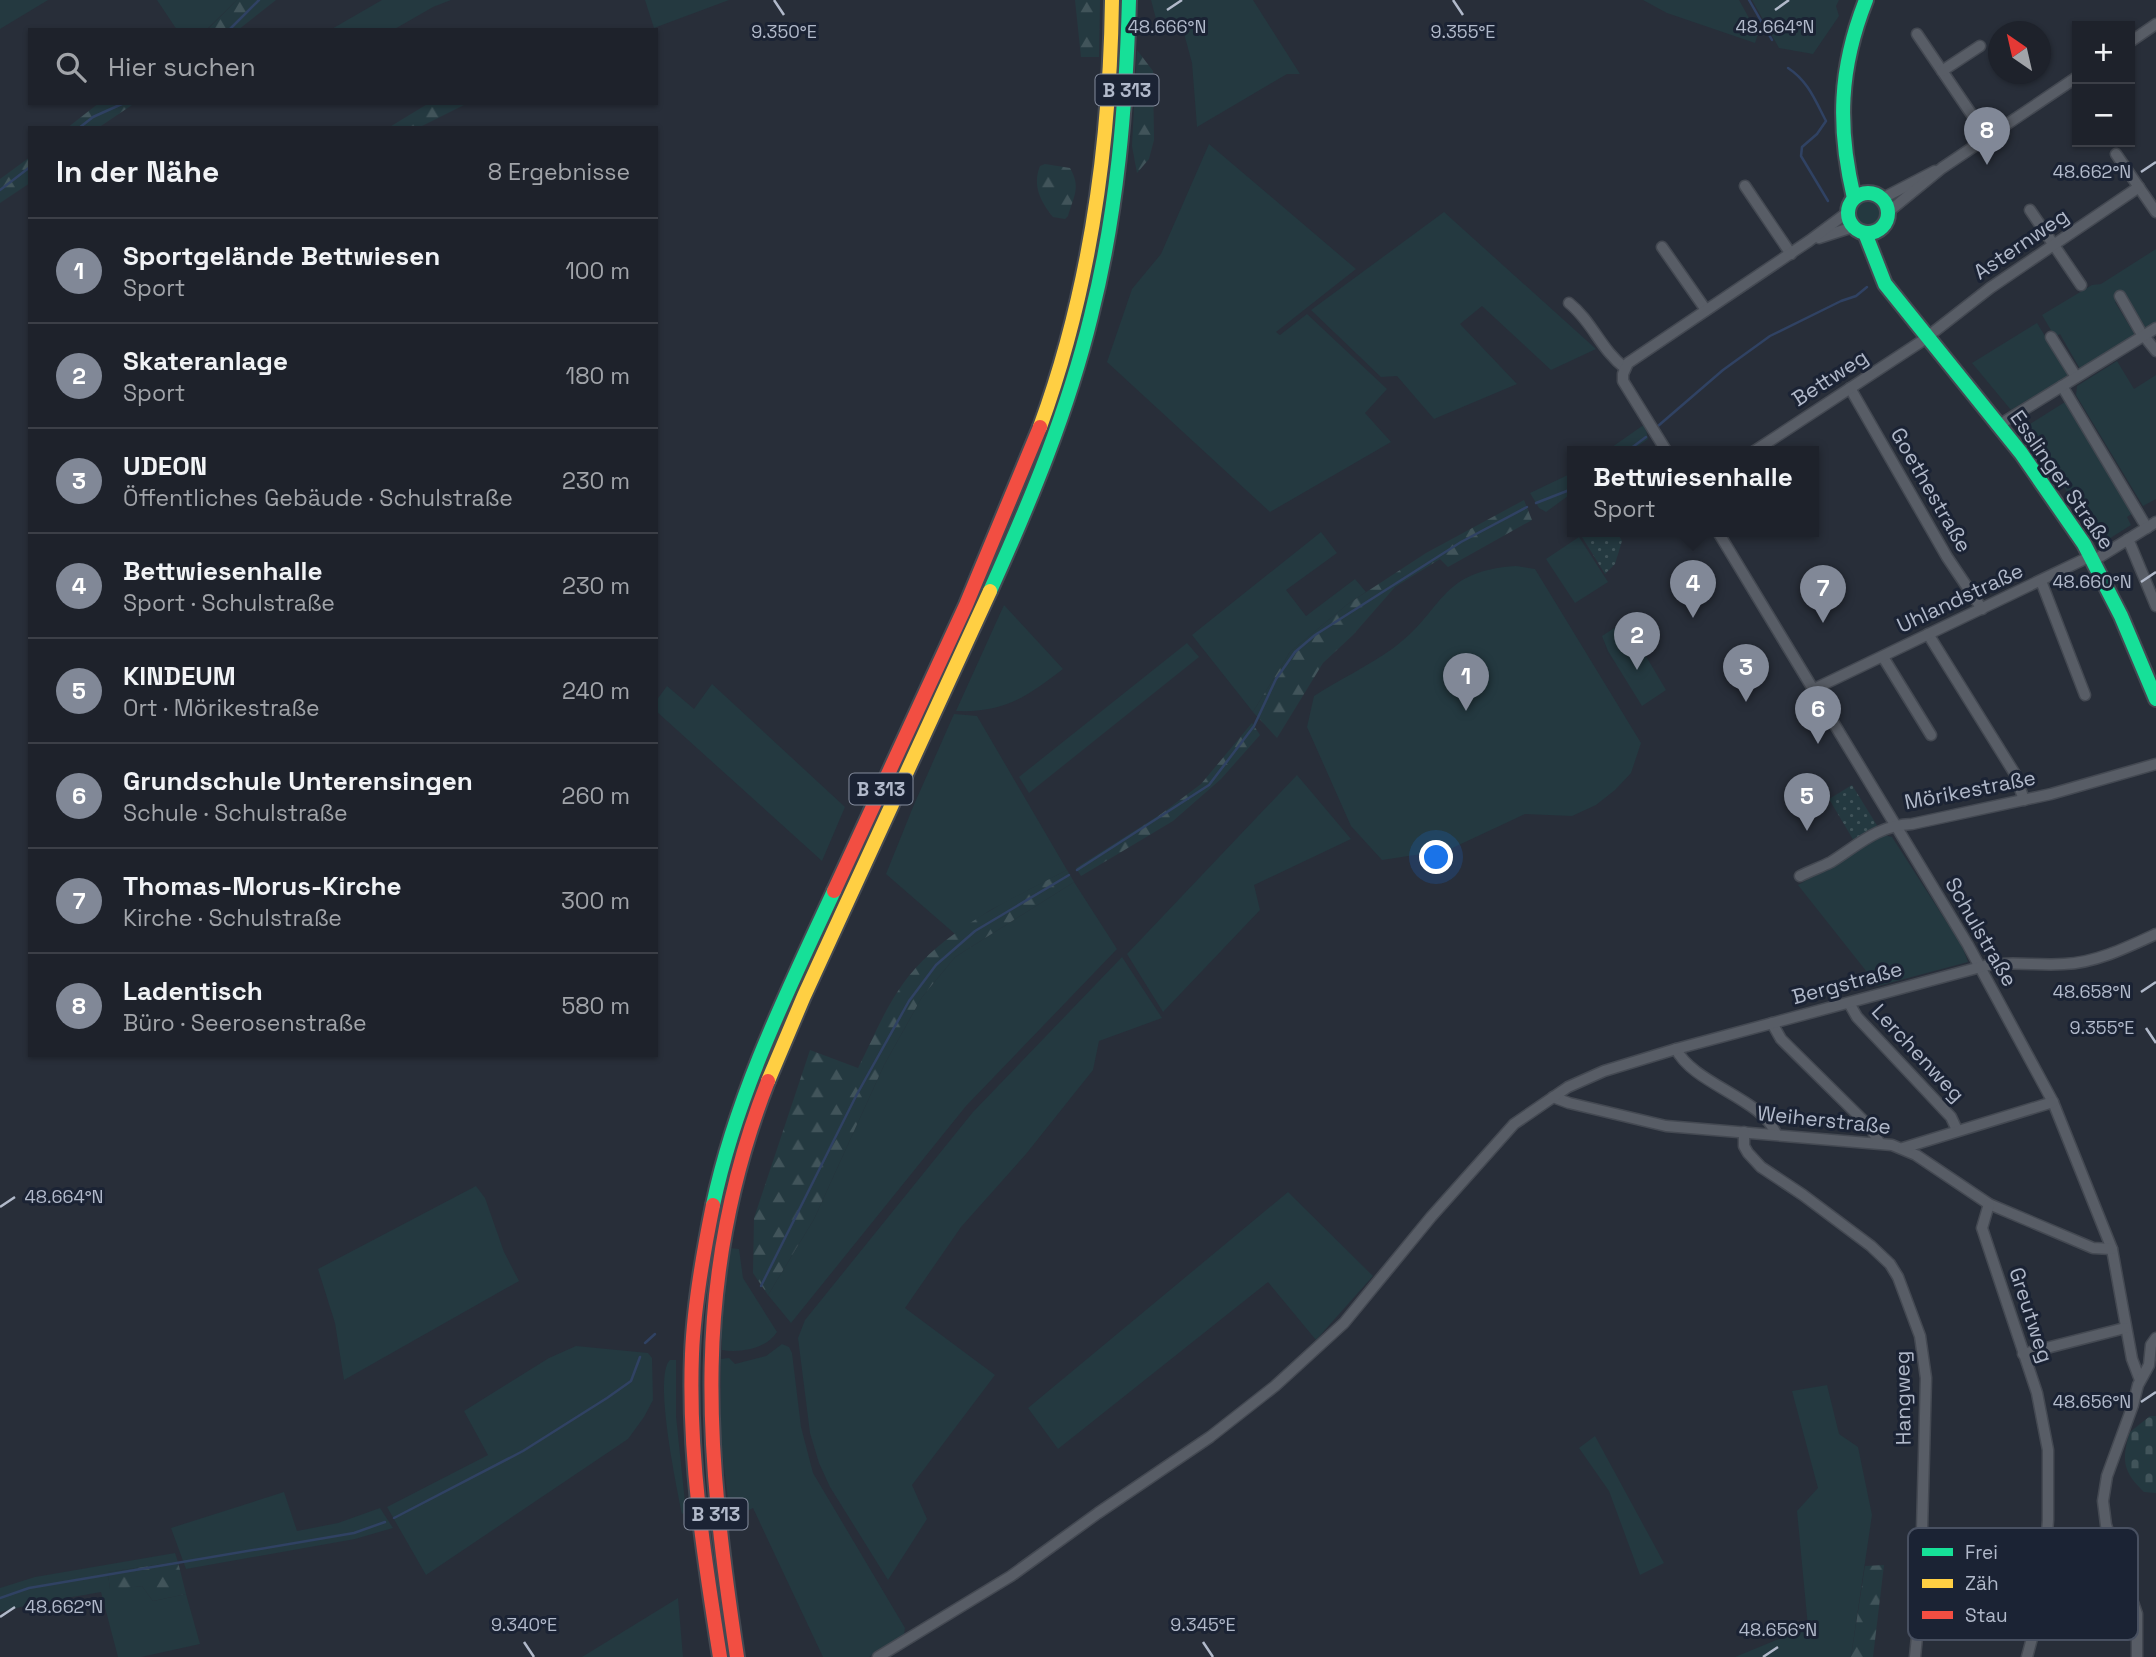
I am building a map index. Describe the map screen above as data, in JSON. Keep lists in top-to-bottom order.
{
  "streets": {
    "main road": ["B 313", "Esslinger Straße"],
    "street": [
      "Asternweg",
      "Bettweg",
      "Goethestraße",
      "Uhlandstraße",
      "Mörikestraße",
      "Schulstraße",
      "Bergstraße",
      "Lerchenweg",
      "Weiherstraße",
      "Greutweg",
      "Hangweg"
    ]
  },
  "crossings": [
    ["Asternweg", "Bettweg"],
    ["Asternweg", "Esslinger Straße"],
    ["Bettweg", "Esslinger Straße"],
    ["Bettweg", "Goethestraße"],
    ["Esslinger Straße", "Uhlandstraße"],
    ["Goethestraße", "Uhlandstraße"],
    ["Uhlandstraße", "Schulstraße"],
    ["Mörikestraße", "Schulstraße"],
    ["Schulstraße", "Bergstraße"],
    ["Schulstraße", "Weiherstraße"],
    ["Bergstraße", "Lerchenweg"],
    ["Bergstraße", "Weiherstraße"],
    ["Weiherstraße", "Greutweg"],
    ["Weiherstraße", "Hangweg"]
  ],
  "legend": ["Frei", "Zäh", "Stau"],
  "north": "top left",
  "page": {
    "map_buttons": ["+", "−"],
    "search": "Hier suchen",
    "pins": [
      "8",
      "4",
      "7",
      "2",
      "3",
      "1",
      "6",
      "5"
    ],
    "heading": ["In der Nähe", "8 Ergebnisse"],
    "list": [
      {
        "mark": "1",
        "name": "Sportgelände Bettwiesen",
        "note": "Sport",
        "value": "100 m"
      },
      {
        "mark": "2",
        "name": "Skateranlage",
        "note": "Sport",
        "value": "180 m"
      },
      {
        "mark": "3",
        "name": "UDEON",
        "note": "Öffentliches Gebäude · Schulstraße",
        "value": "230 m"
      },
      {
        "mark": "4",
        "name": "Bettwiesenhalle",
        "note": "Sport · Schulstraße",
        "value": "230 m"
      },
      {
        "mark": "5",
        "name": "KINDEUM",
        "note": "Ort · Mörikestraße",
        "value": "240 m"
      },
      {
        "mark": "6",
        "name": "Grundschule Unterensingen",
        "note": "Schule · Schulstraße",
        "value": "260 m"
      },
      {
        "mark": "7",
        "name": "Thomas-Morus-Kirche",
        "note": "Kirche · Schulstraße",
        "value": "300 m"
      },
      {
        "mark": "8",
        "name": "Ladentisch",
        "note": "Büro · Seerosenstraße",
        "value": "580 m"
      }
    ],
    "popup": ["Bettwiesenhalle", "Sport"]
  },
  "coordinates": [
    "48.666°N",
    "48.664°N",
    "9.350°E",
    "9.355°E",
    "48.662°N",
    "48.660°N",
    "48.658°N",
    "48.656°N",
    "9.340°E",
    "9.345°E"
  ]
}
